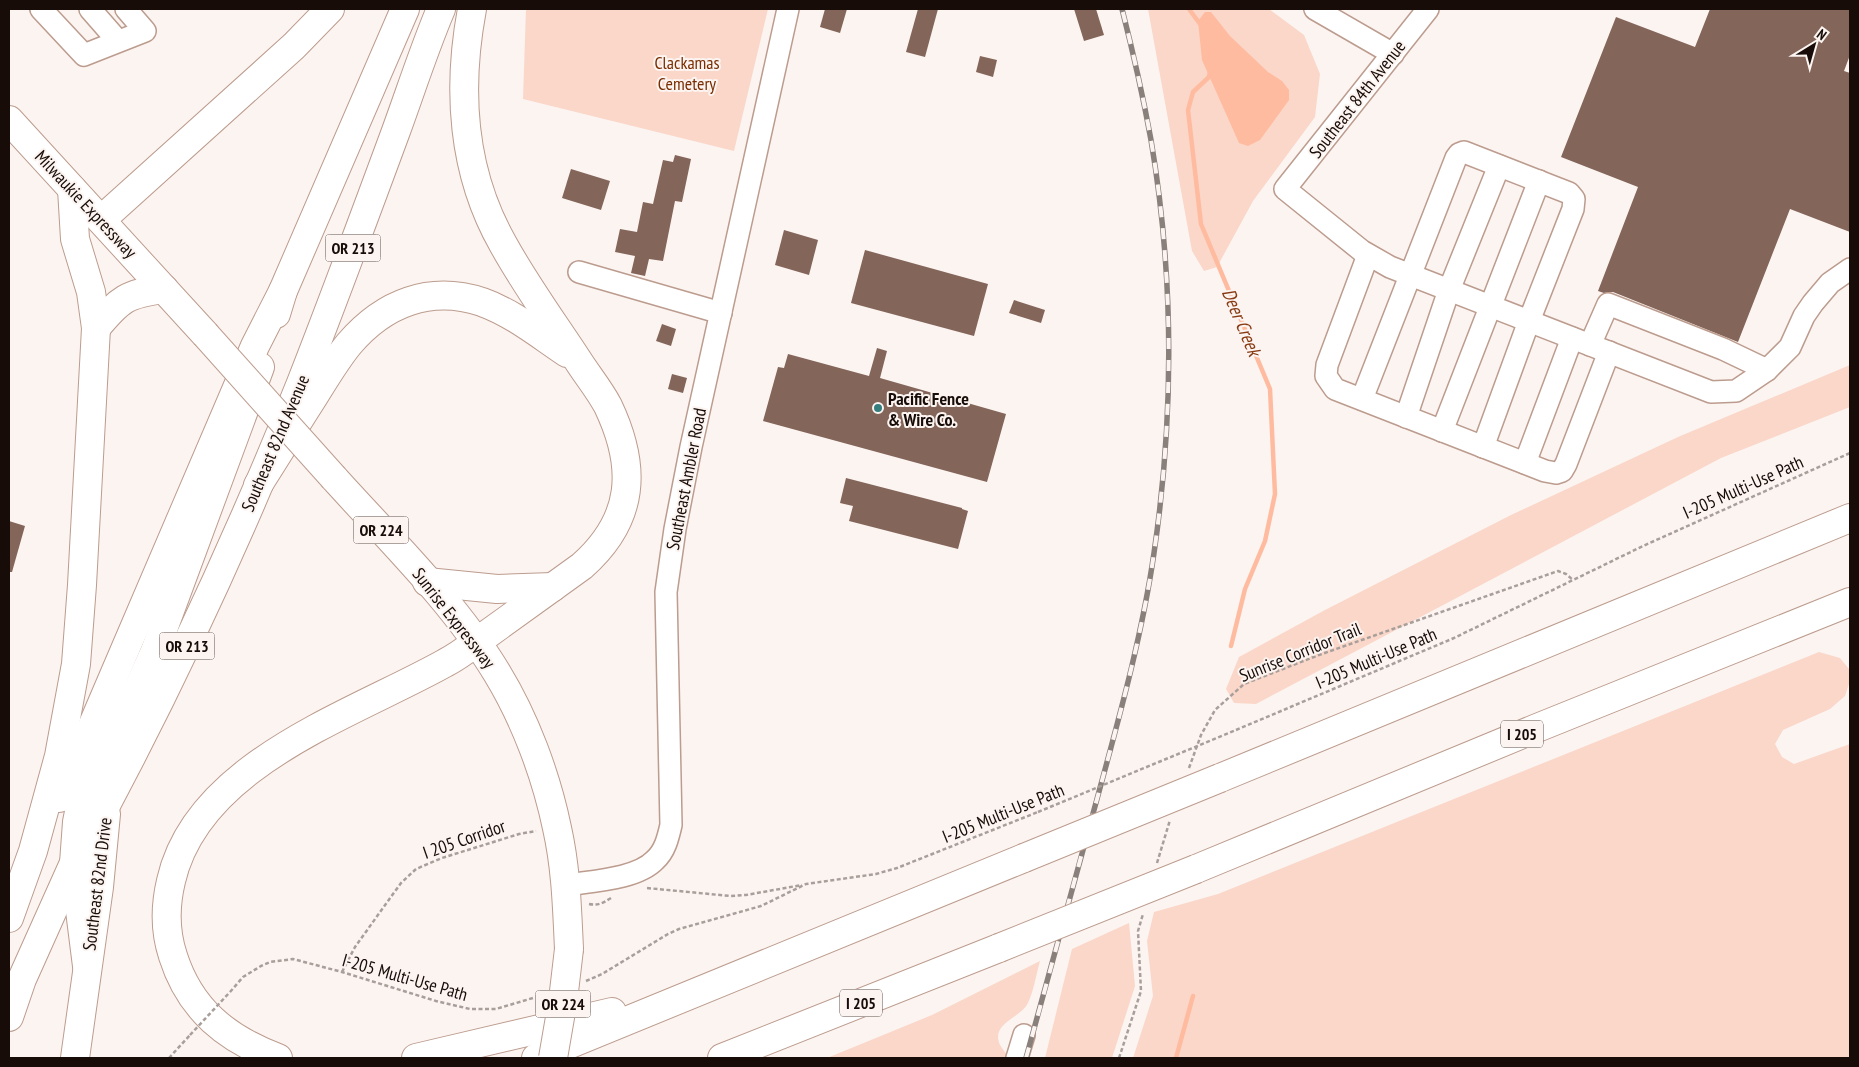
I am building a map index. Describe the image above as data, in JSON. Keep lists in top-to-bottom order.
{
  "streets": {
    "main road": [
      "Milwaukie Expressway",
      "OR 213",
      "Southeast 82nd Avenue",
      "OR 224",
      "Sunrise Expressway",
      "I 205",
      "Southeast 82nd Drive"
    ],
    "street": ["Southeast 84th Avenue", "Southeast Ambler Road"],
    "path": ["I-205 Multi-Use Path", "Sunrise Corridor Trail", "I 205 Corridor"]
  },
  "crossings": [
    ["Milwaukie Expressway", "Sunrise Expressway"],
    ["OR 213", "Southeast 82nd Avenue"],
    ["OR 213", "Southeast 82nd Drive"],
    ["Southeast 82nd Avenue", "Southeast 82nd Drive"],
    ["Southeast Ambler Road", "Sunrise Expressway"],
    ["I-205 Multi-Use Path", "Sunrise Corridor Trail"],
    ["I-205 Multi-Use Path", "I 205 Corridor"],
    ["Sunrise Expressway", "I 205 Corridor"]
  ],
  "water": ["Deer Creek"],
  "parks": ["Clackamas Cemetery"],
  "places": ["Pacific Fence & Wire Co."],
  "north": "top right"
}
